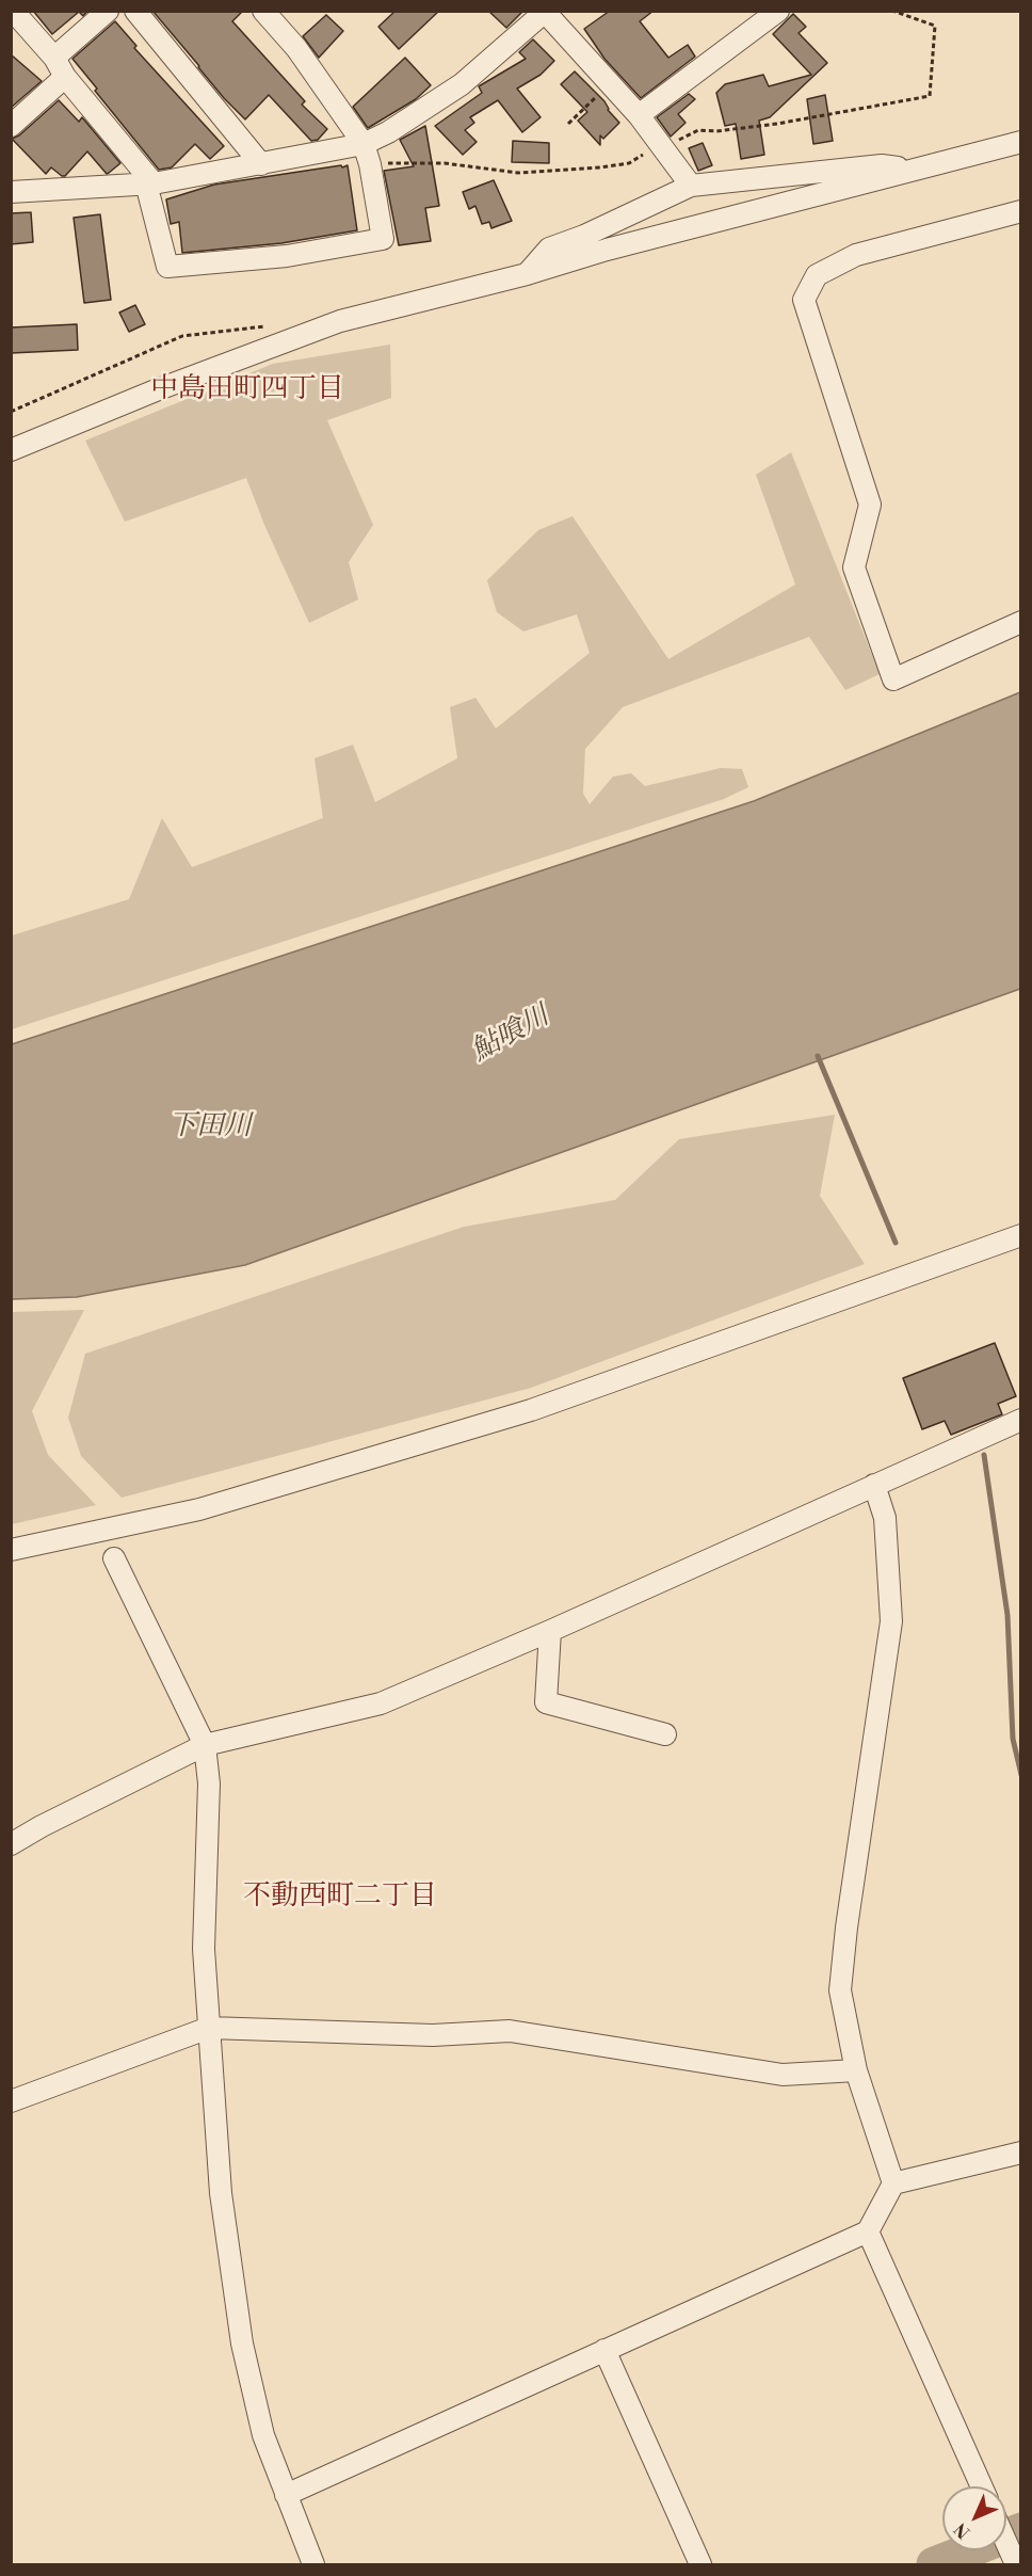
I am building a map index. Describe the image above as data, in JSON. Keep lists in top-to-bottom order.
{
  "districts": ["中島田町四丁目", "不動西町二丁目"],
  "water": ["鮎喰川", "下田川"],
  "north": "bottom left"
}
